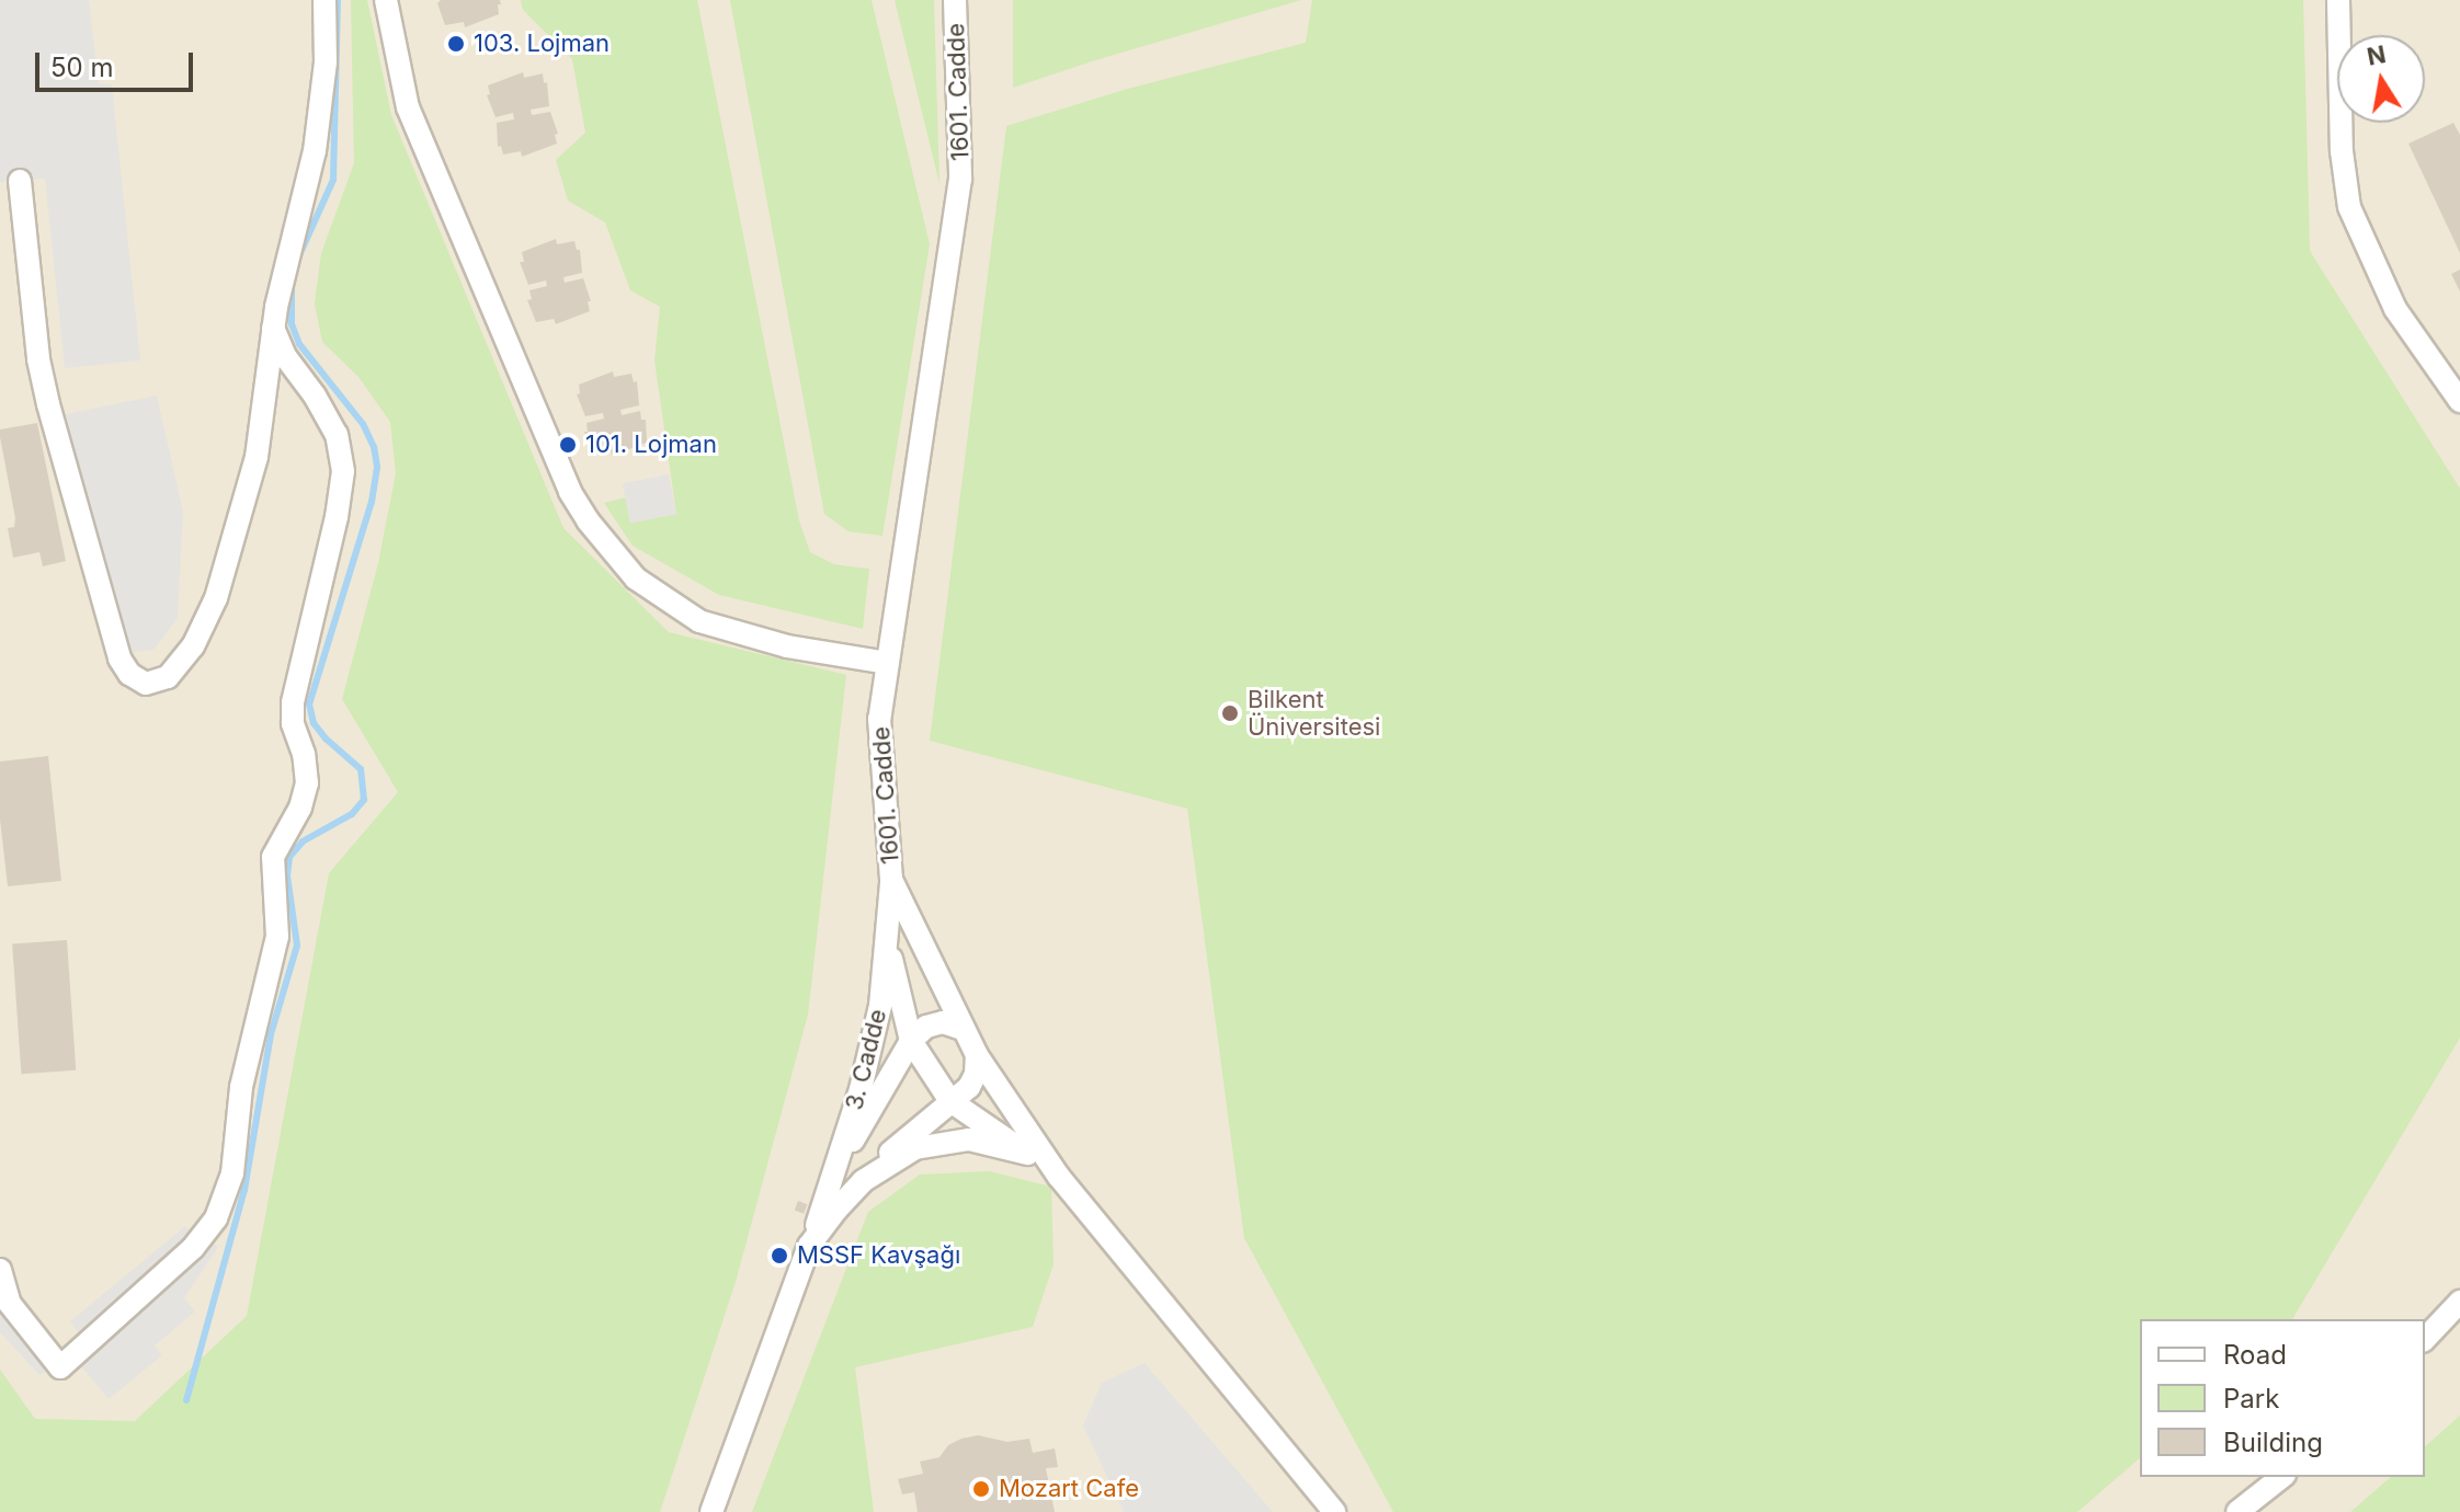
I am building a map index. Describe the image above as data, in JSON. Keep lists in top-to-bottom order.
{
  "streets": {
    "street": ["1601. Cadde", "3. Cadde"]
  },
  "crossings": [
    ["1601. Cadde", "3. Cadde"]
  ],
  "places": [
    "103. Lojman",
    "101. Lojman",
    "Bilkent Üniversitesi",
    "MSSF Kavşağı",
    "Mozart Cafe"
  ],
  "legend": ["Road", "Park", "Building"],
  "scale_bar": "50 m",
  "north": "top"
}
